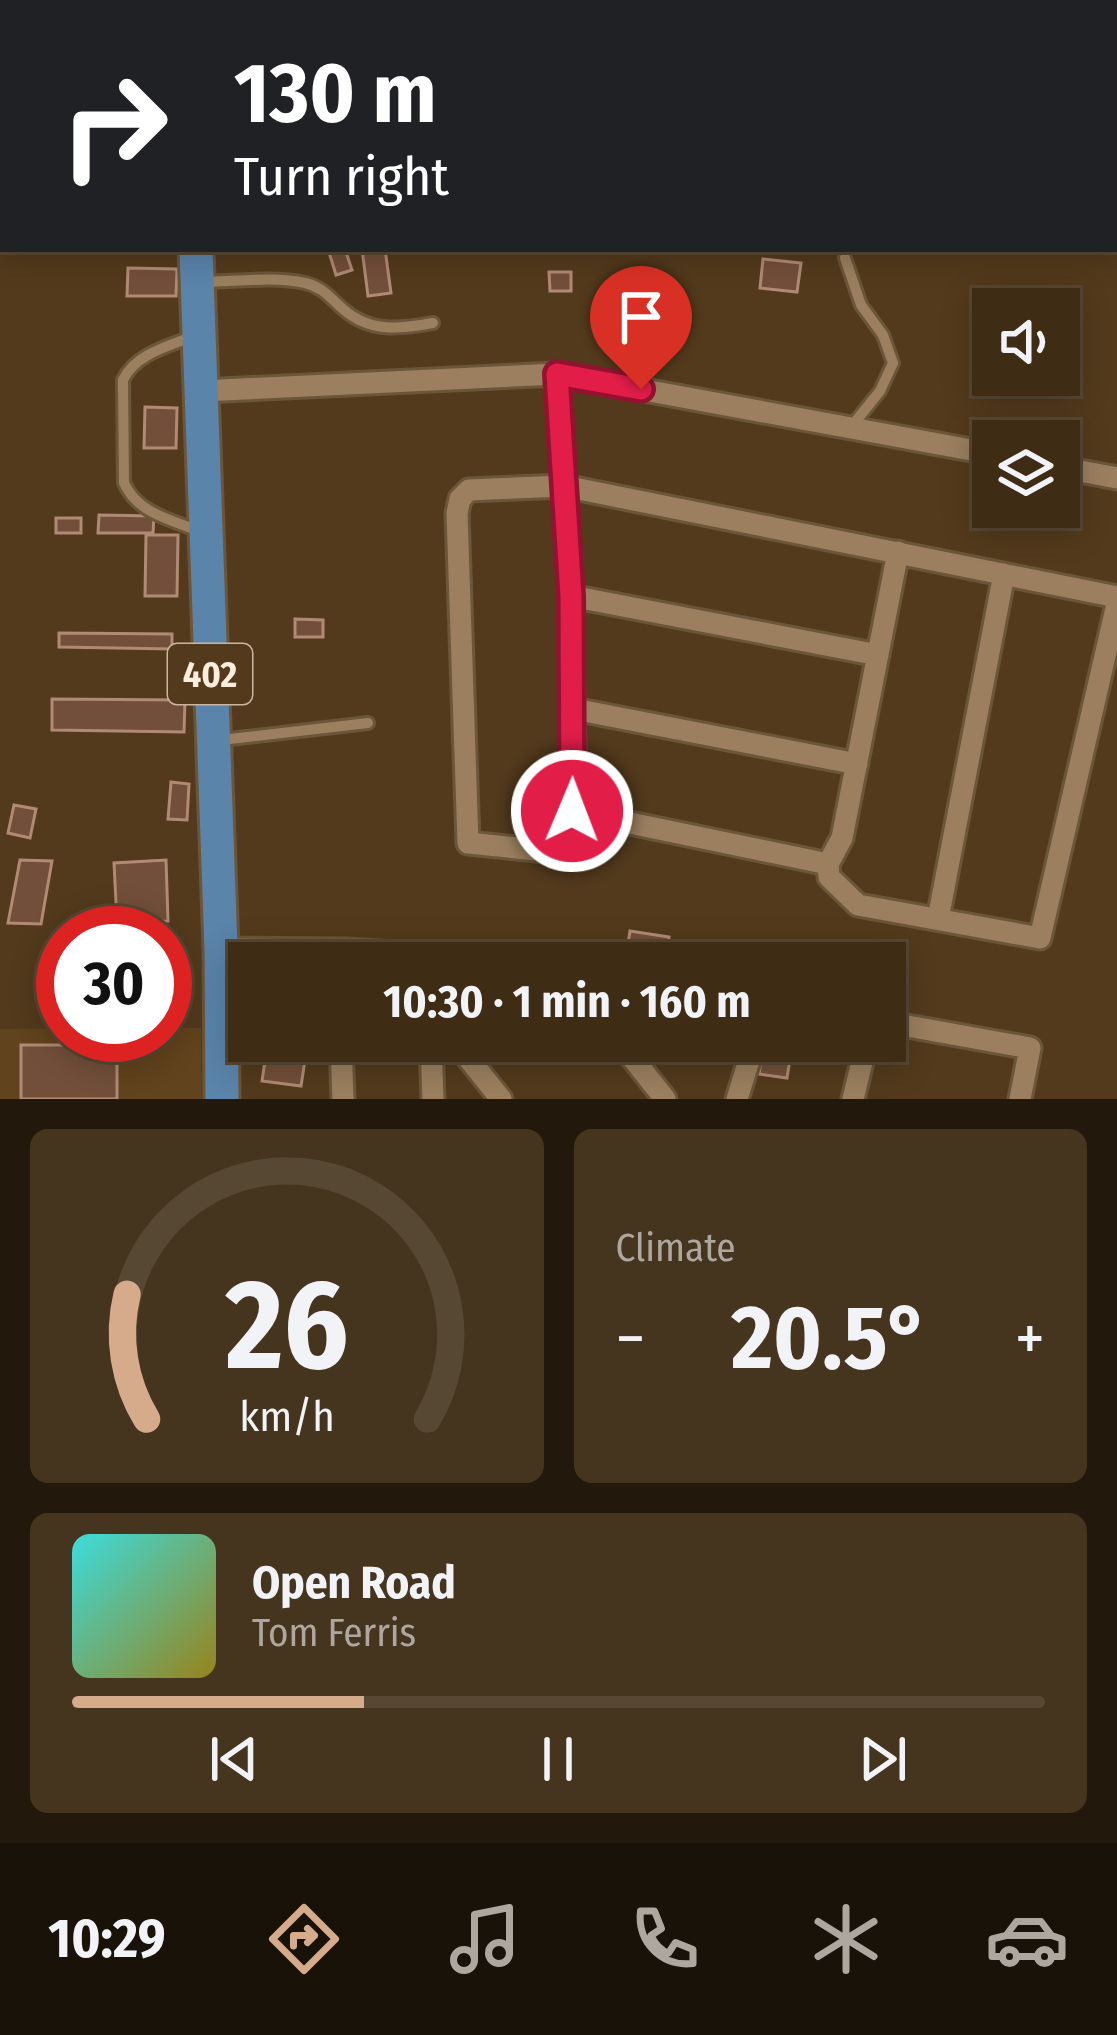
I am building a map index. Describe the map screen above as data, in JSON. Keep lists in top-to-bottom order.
{
  "streets": {
    "main road": ["402"]
  },
  "page": {
    "turn": ["130 m", "Turn right"],
    "limit": "30",
    "trip": "10:30 · 1 min · 160 m",
    "tile": "Climate",
    "heat": ["−", "20.5°", "+"],
    "song": ["Open Road", "Tom Ferris"],
    "tabs": "10:29",
    "gauge": ["26", "km/h"]
  }
}
